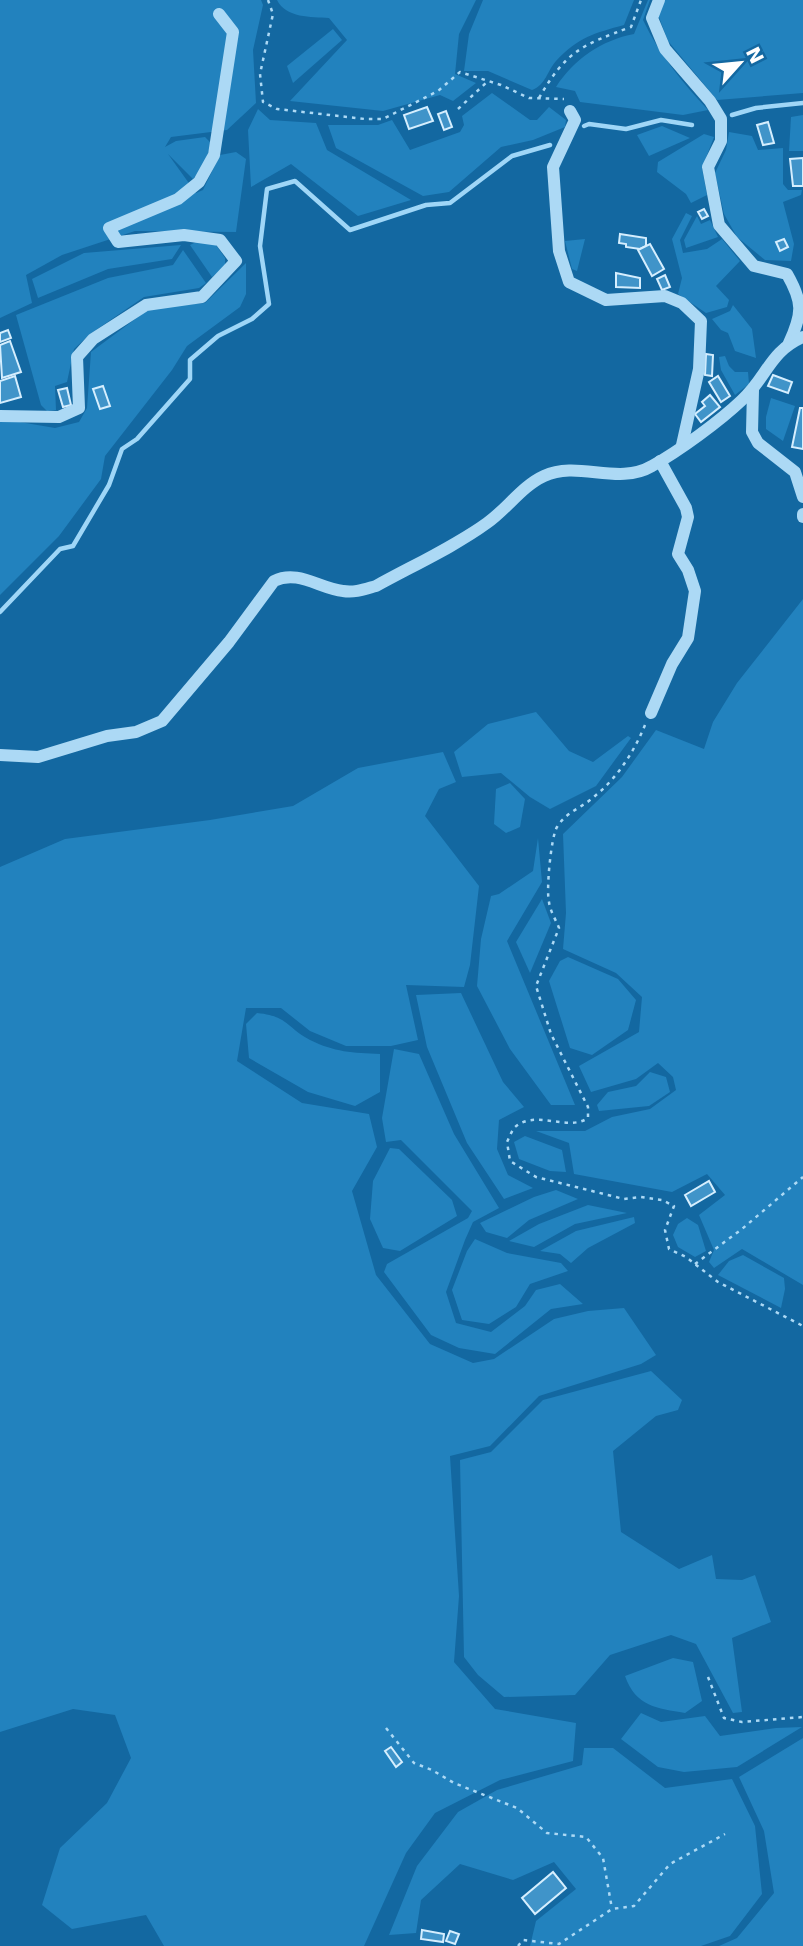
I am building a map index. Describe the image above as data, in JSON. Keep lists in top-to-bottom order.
{
  "north": "top right"
}
